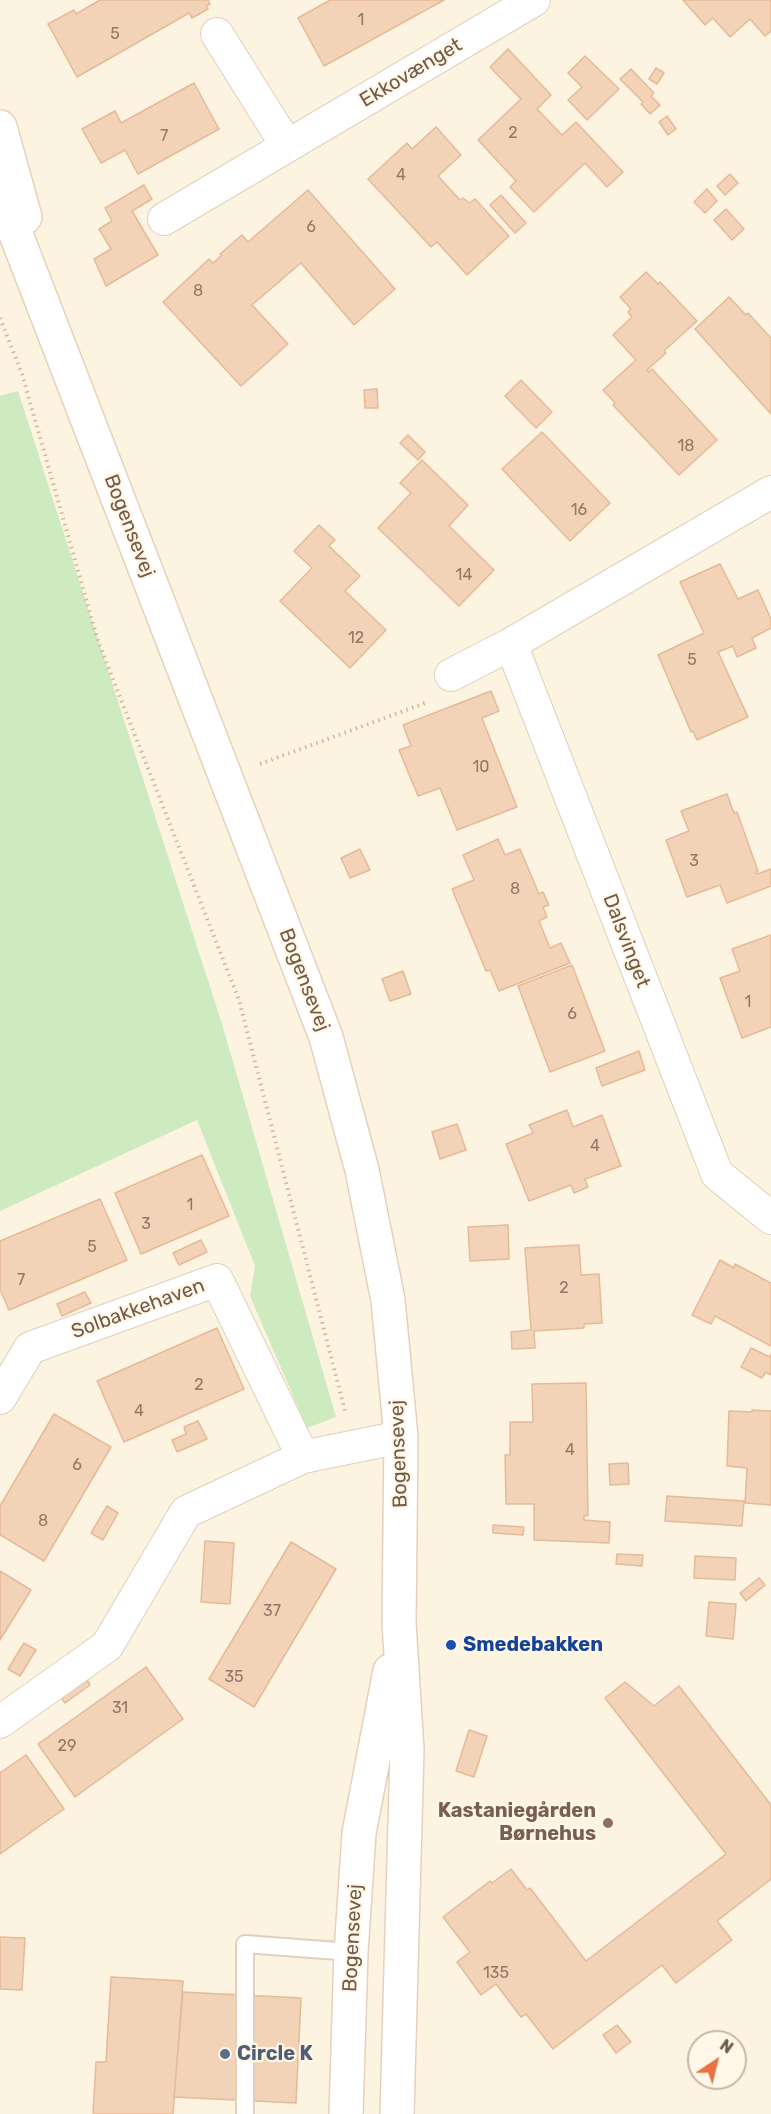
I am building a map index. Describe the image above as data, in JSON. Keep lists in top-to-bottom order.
{
  "streets": {
    "main road": ["Bogensevej"],
    "street": ["Ekkovænget", "Dalsvinget", "Solbakkehaven"]
  },
  "places": ["Smedebakken", "Kastaniegården Børnehus", "Circle K"],
  "house_numbers": [
    "1",
    "5",
    "2",
    "7",
    "4",
    "6",
    "8",
    "18",
    "16",
    "14",
    "12",
    "5",
    "10",
    "3",
    "8",
    "1",
    "6",
    "4",
    "1",
    "3",
    "5",
    "7",
    "2",
    "2",
    "4",
    "4",
    "6",
    "8",
    "37",
    "35",
    "31",
    "29",
    "135"
  ],
  "north": "top right"
}
